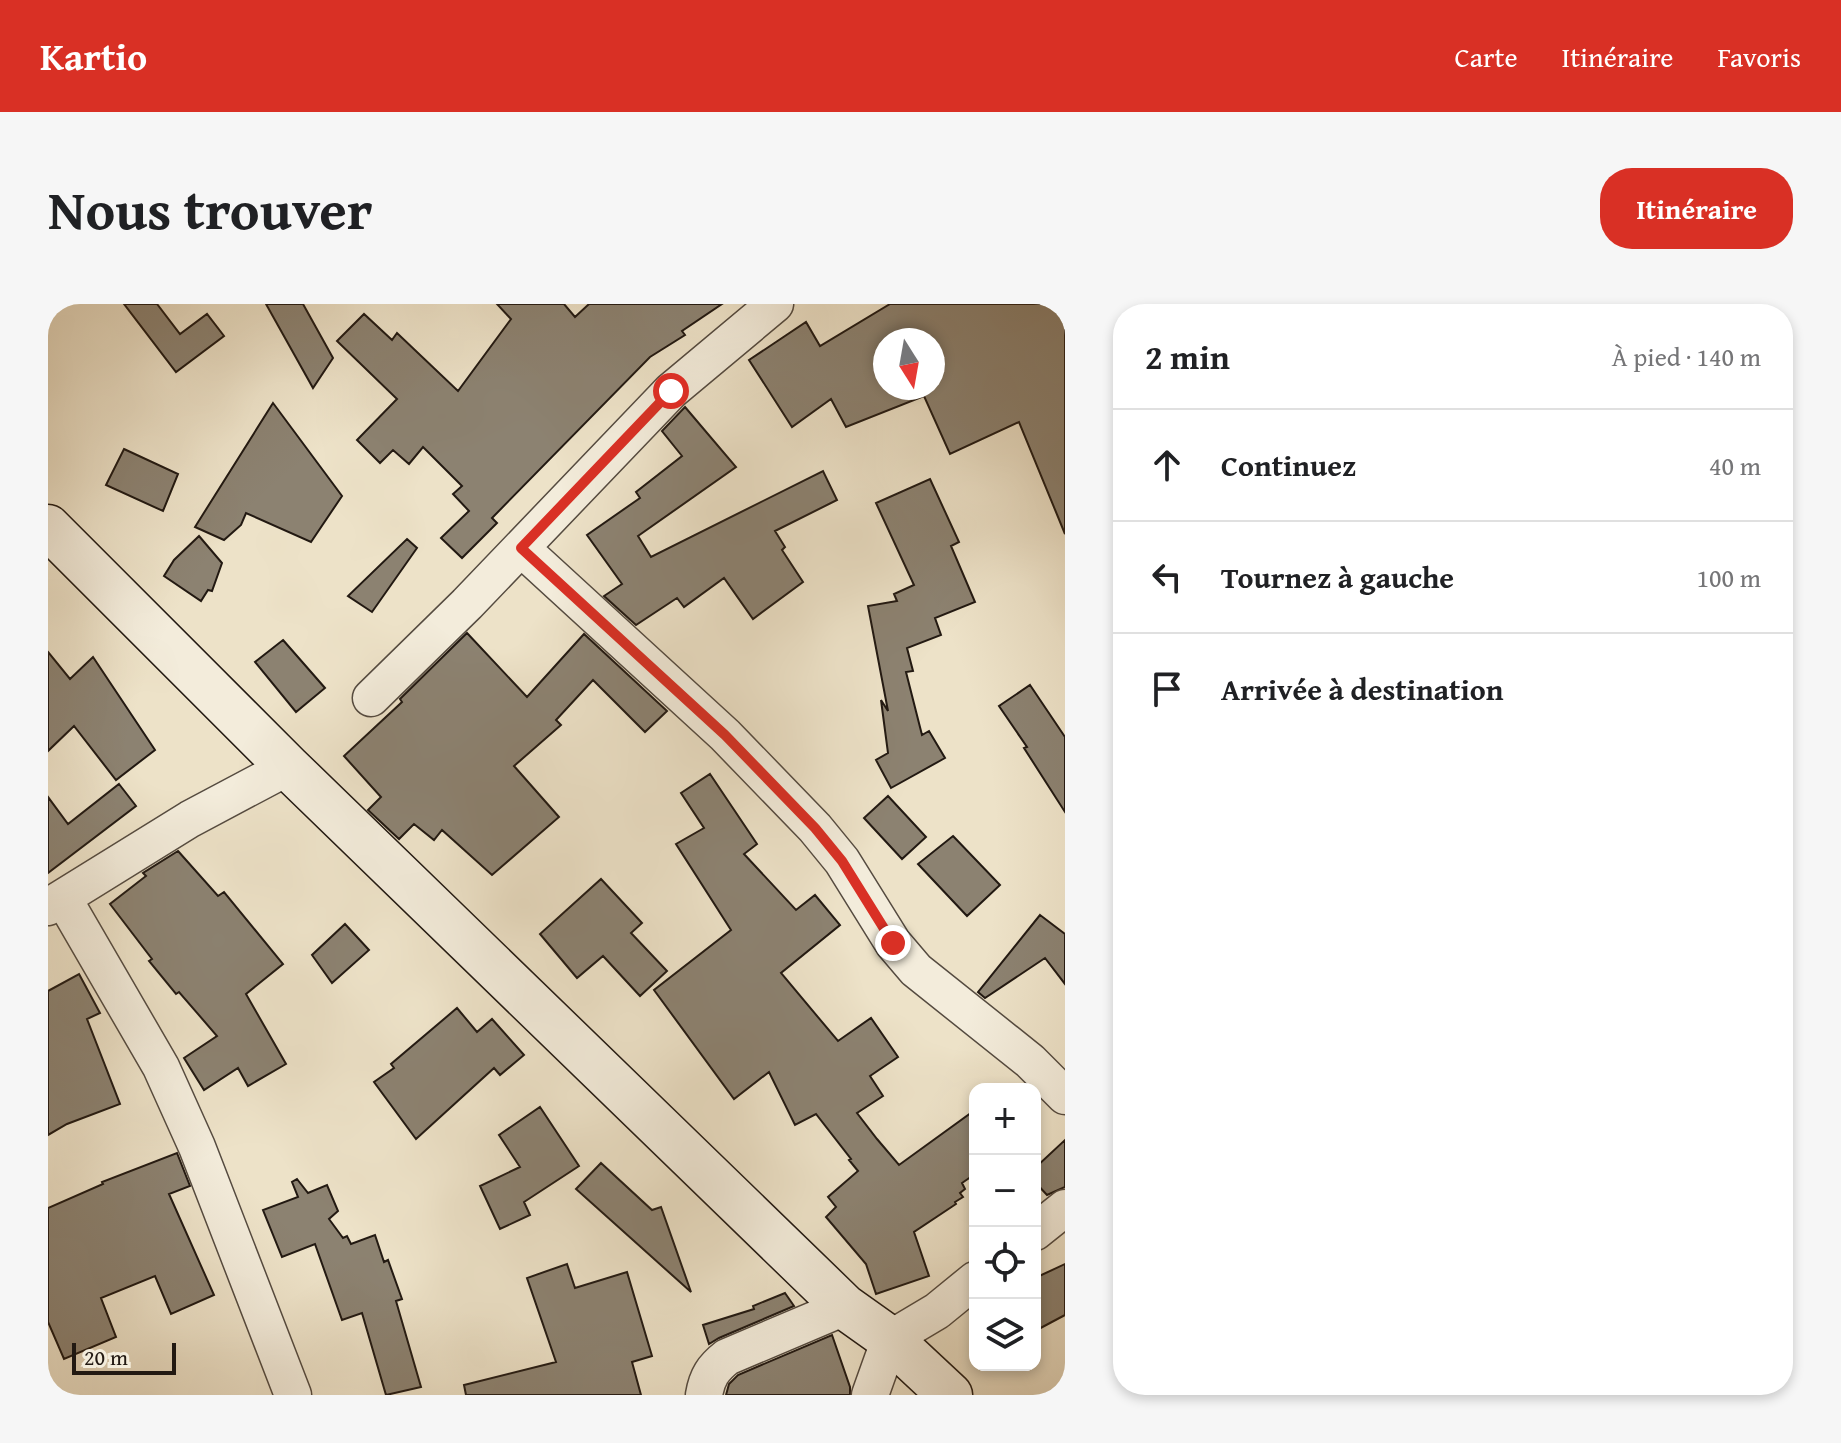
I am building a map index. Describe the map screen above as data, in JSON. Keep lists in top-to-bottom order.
{
  "scale_bar": "20 m",
  "north": "bottom",
  "page": {
    "header": "Kartio",
    "nav": ["Carte", "Itinéraire", "Favoris"],
    "title": "Nous trouver",
    "buttons": "Itinéraire",
    "heading": ["2 min", "À pied · 140 m"],
    "list": [
      ["Continuez", "40 m"],
      ["Tournez à gauche", "100 m"],
      "Arrivée à destination"
    ],
    "map_buttons": ["+", "−"],
    "scale": "20 m"
  }
}
